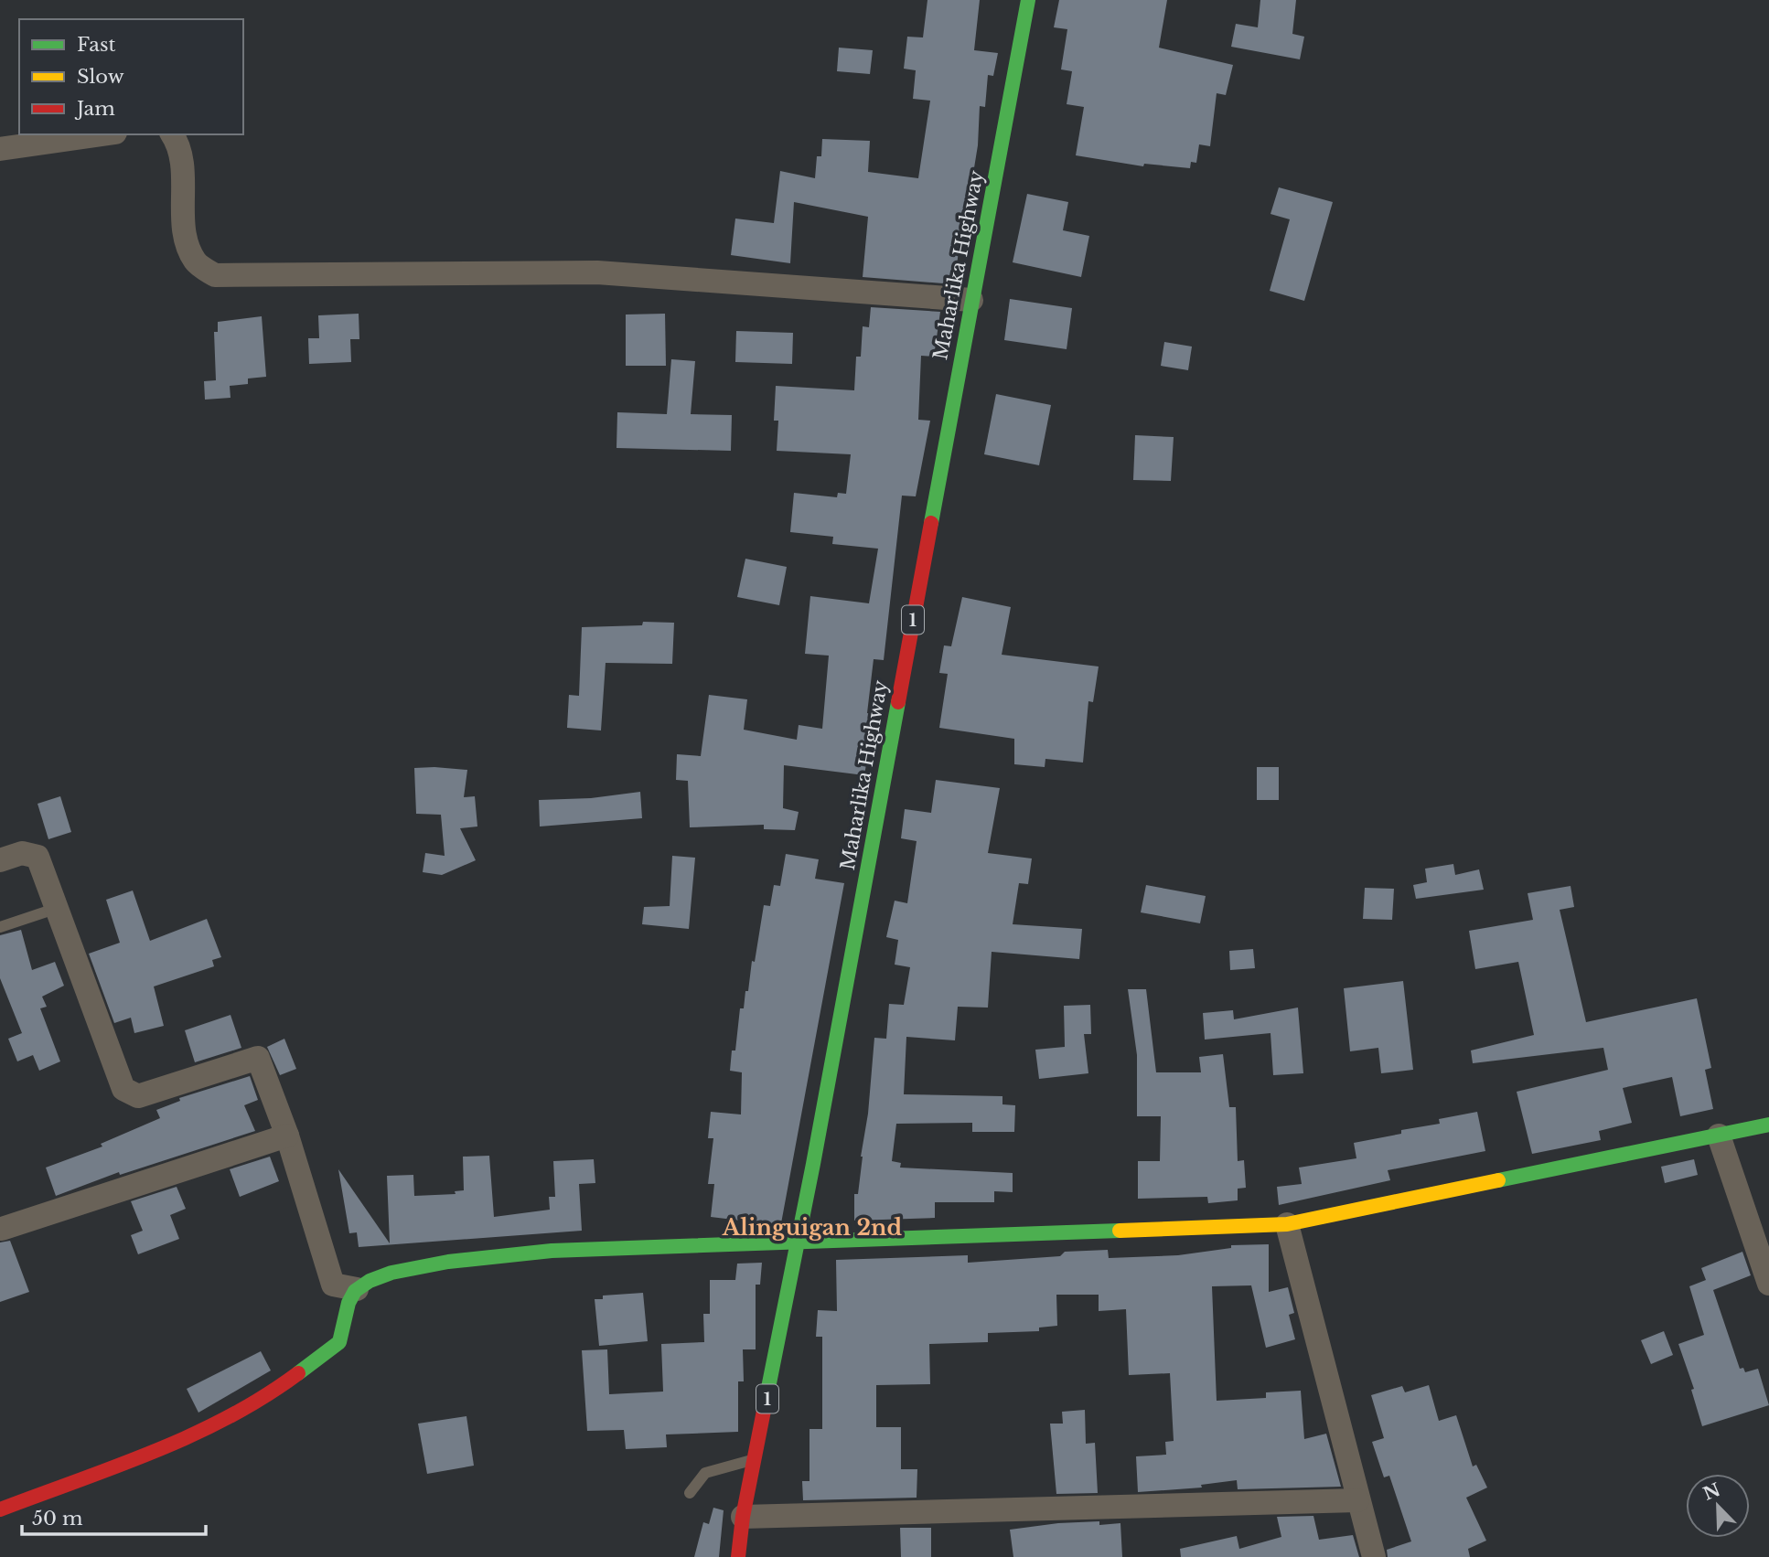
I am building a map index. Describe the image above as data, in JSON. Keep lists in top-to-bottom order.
{
  "streets": {
    "main road": ["Maharlika Highway", "1"]
  },
  "districts": ["Alinguigan 2nd"],
  "legend": ["Fast", "Slow", "Jam"],
  "scale_bar": "50 m",
  "north": "top left"
}
